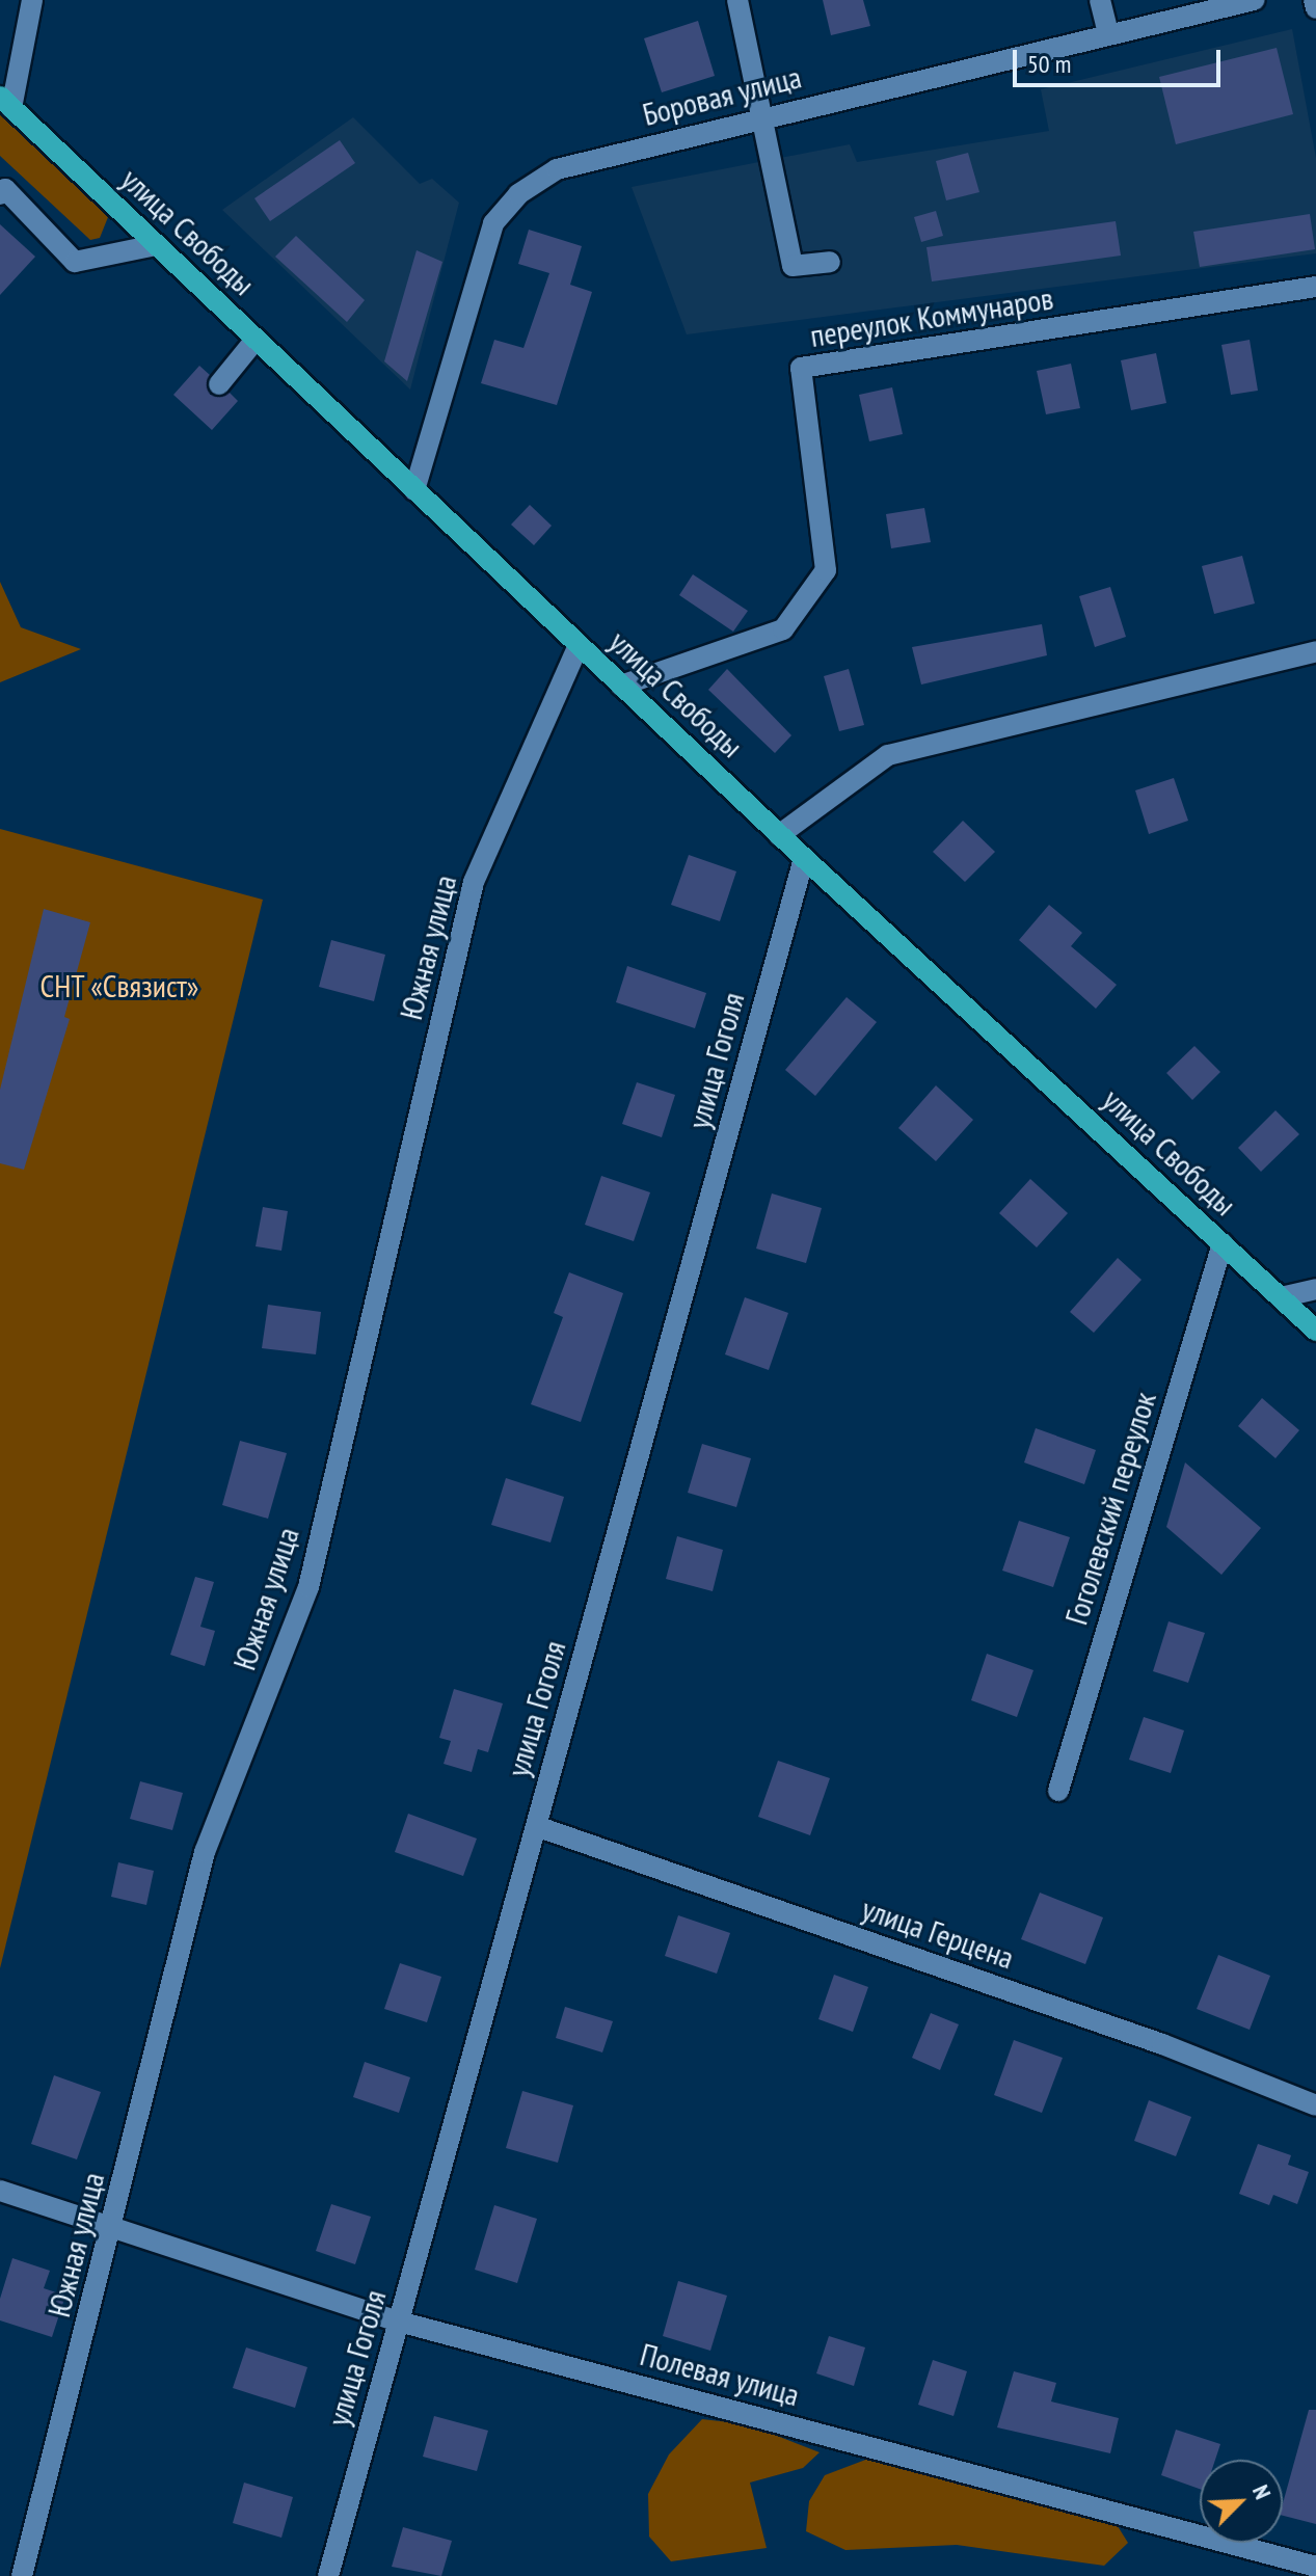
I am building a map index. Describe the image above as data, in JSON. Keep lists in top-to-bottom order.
{
  "streets": {
    "main road": ["улица Свободы"],
    "street": [
      "Боровая улица",
      "переулок Коммунаров",
      "Южная улица",
      "улица Гоголя",
      "Гоголевский переулок",
      "улица Герцена",
      "Полевая улица"
    ]
  },
  "crossings": [
    ["Боровая улица", "улица Свободы"],
    ["улица Свободы", "переулок Коммунаров"],
    ["улица Свободы", "Южная улица"],
    ["улица Свободы", "улица Гоголя"],
    ["улица Свободы", "Гоголевский переулок"],
    ["Южная улица", "Полевая улица"],
    ["улица Гоголя", "улица Герцена"],
    ["улица Гоголя", "Полевая улица"]
  ],
  "parks": ["СНТ «Связист»"],
  "scale_bar": "50 m",
  "north": "top right"
}
